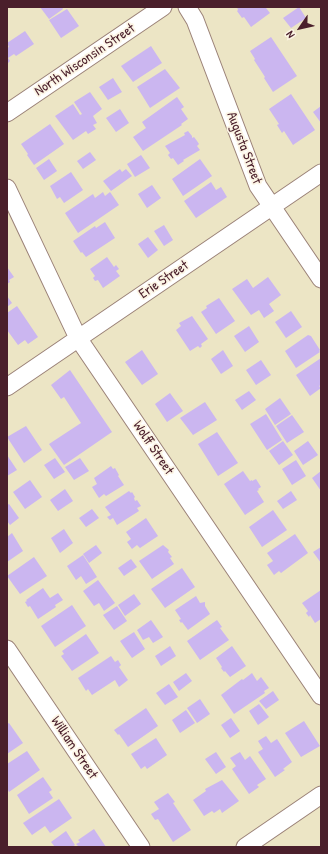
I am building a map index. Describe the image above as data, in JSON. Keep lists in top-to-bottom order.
{
  "streets": {
    "street": [
      "North Wisconsin Street",
      "Augusta Street",
      "Erie Street",
      "Wolff Street",
      "William Street"
    ]
  },
  "crossings": [
    ["Augusta Street", "Erie Street"],
    ["Erie Street", "Wolff Street"]
  ],
  "north": "bottom left"
}
